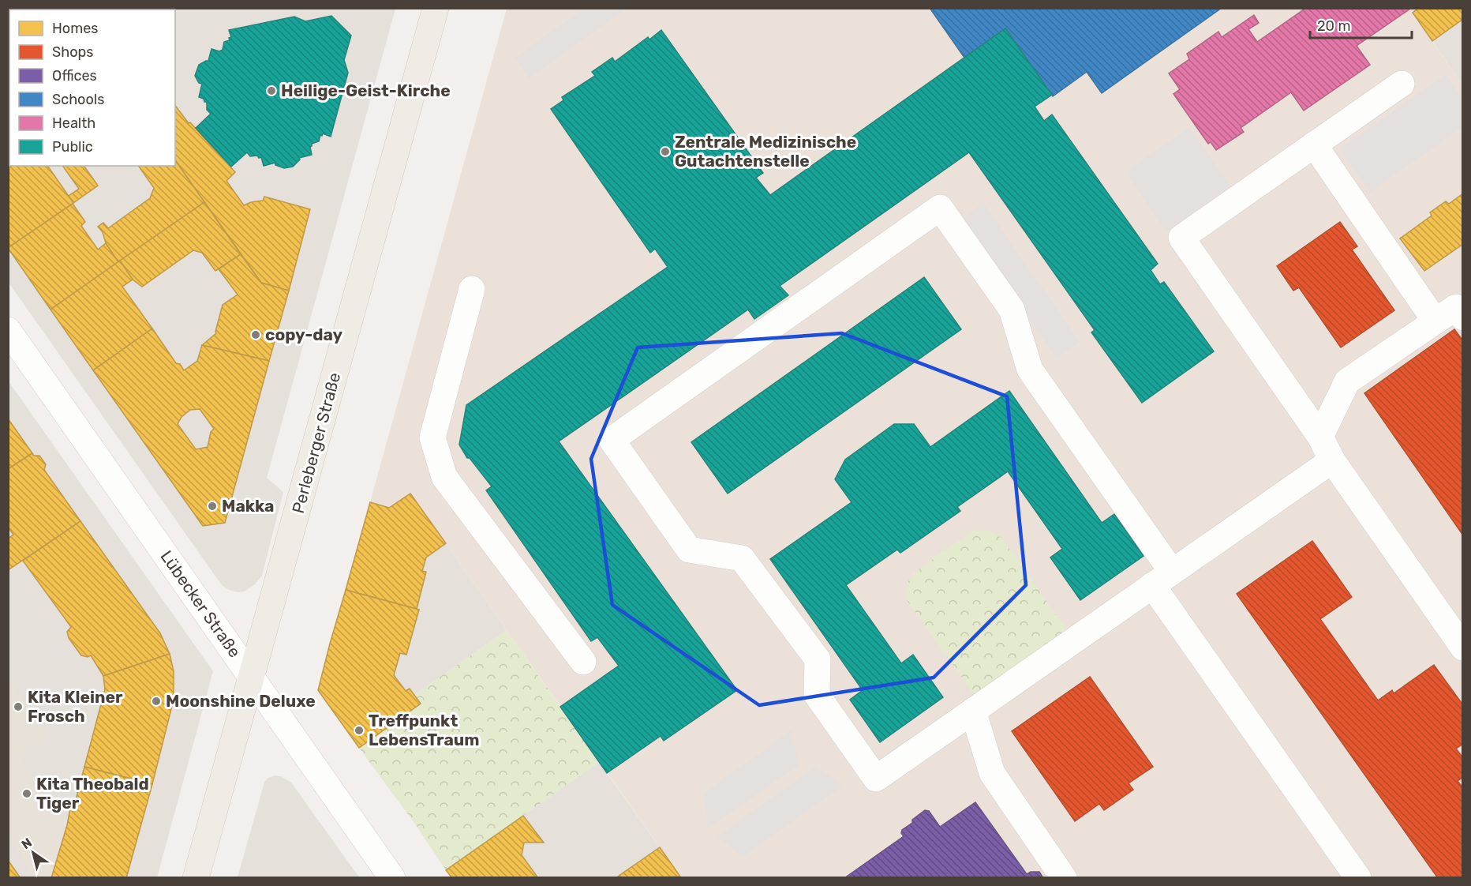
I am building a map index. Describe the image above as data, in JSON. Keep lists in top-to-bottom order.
{
  "streets": {
    "main road": ["Perleberger Straße"],
    "street": ["Lübecker Straße"]
  },
  "crossings": [
    ["Perleberger Straße", "Lübecker Straße"]
  ],
  "places": [
    "Heilige-Geist-Kirche",
    "Zentrale Medizinische Gutachtenstelle",
    "copy-day",
    "Makka",
    "Moonshine Deluxe",
    "Kita Kleiner Frosch",
    "Treffpunkt LebensTraum",
    "Kita Theobald Tiger"
  ],
  "legend": [
    "Homes",
    "Shops",
    "Offices",
    "Schools",
    "Health",
    "Public"
  ],
  "scale_bar": "20 m",
  "north": "top left"
}
